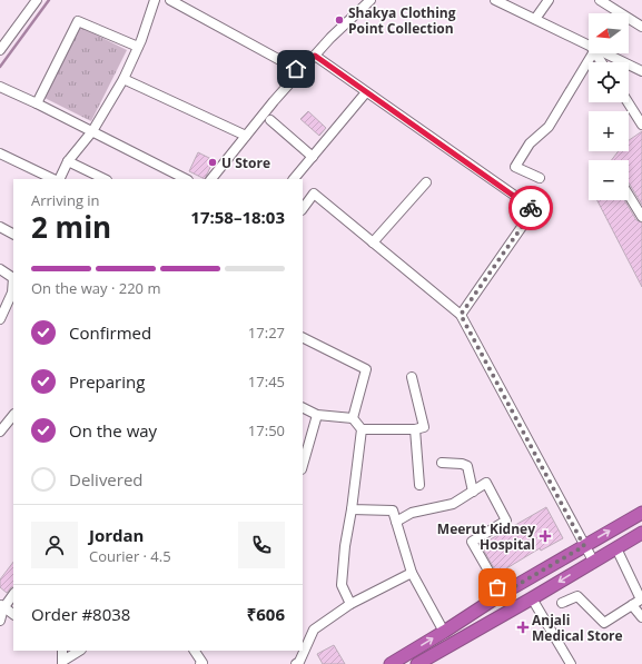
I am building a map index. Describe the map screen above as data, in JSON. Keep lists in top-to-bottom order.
{
  "places": {
    "other": ["Shakya Clothing Point Collection", "U Store"],
    "health": ["Meerut Kidney Hospital", "Anjali Medical Store"]
  },
  "north": "left",
  "page": {
    "map_buttons": ["+", "−"],
    "heading": ["2 min", "Arriving in", "17:58–18:03"],
    "panel": [
      "Jordan",
      "Courier · 4.5",
      "Order #8038",
      "₹606"
    ],
    "bar": "On the way · 220 m",
    "list": [
      ["Confirmed", "17:27"],
      ["Preparing", "17:45"],
      ["On the way", "17:50"],
      "Delivered"
    ]
  }
}
